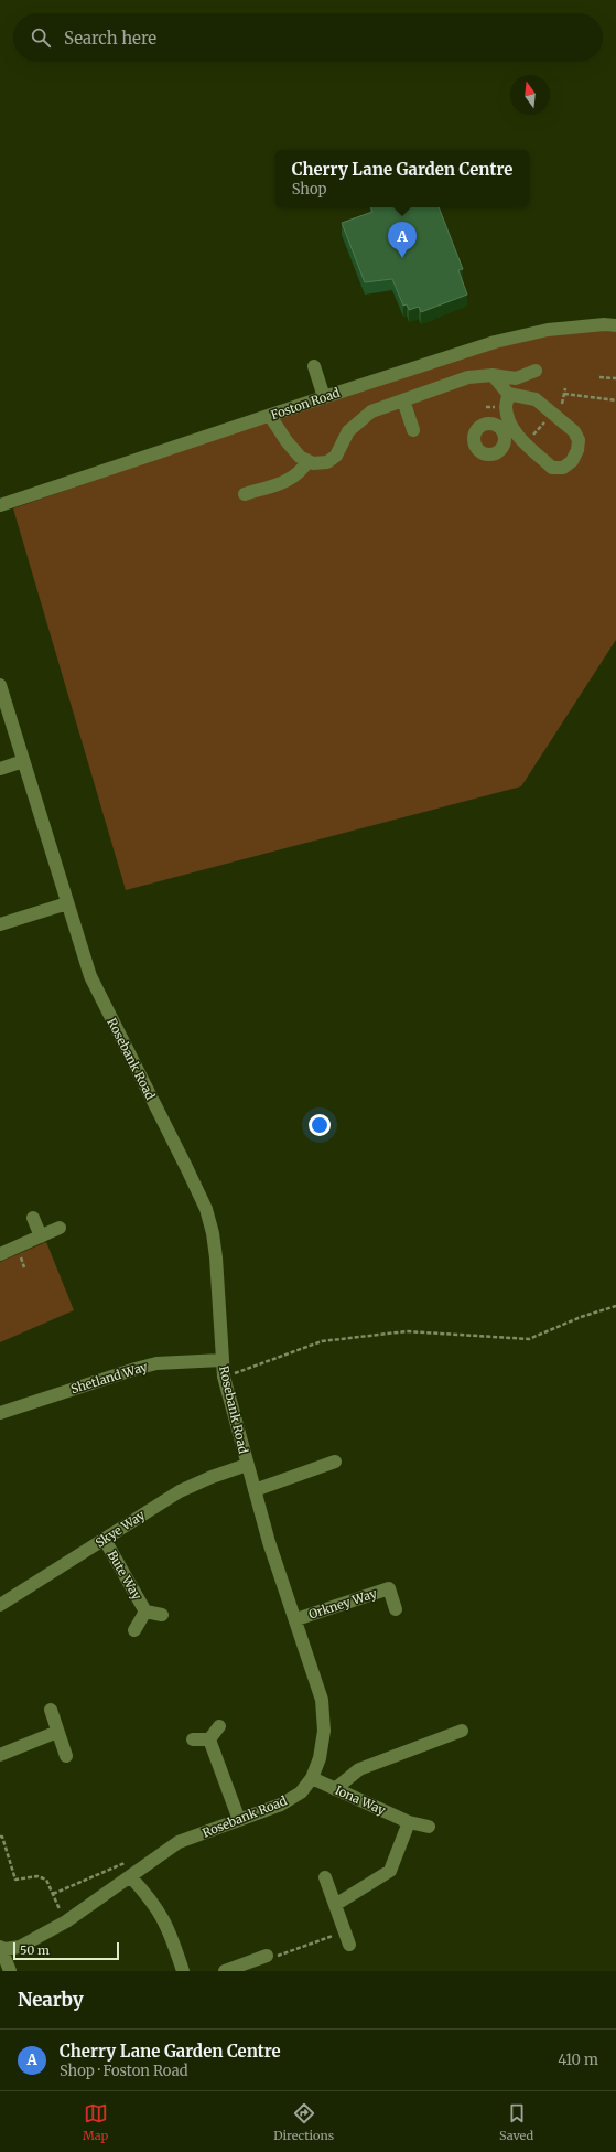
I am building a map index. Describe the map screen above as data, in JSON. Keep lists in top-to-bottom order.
{
  "streets": {
    "street": [
      "Foston Road",
      "Rosebank Road",
      "Shetland Way",
      "Skye Way",
      "Bute Way",
      "Orkney Way",
      "Iona Way"
    ]
  },
  "crossings": [
    ["Rosebank Road", "Shetland Way"],
    ["Rosebank Road", "Skye Way"],
    ["Rosebank Road", "Orkney Way"],
    ["Rosebank Road", "Iona Way"],
    ["Skye Way", "Bute Way"]
  ],
  "scale_bar": "50 m",
  "north": "top",
  "page": {
    "search": "Search here",
    "popup": ["Cherry Lane Garden Centre", "Shop"],
    "pins": "A",
    "scale": "50 m",
    "heading": "Nearby",
    "list": [
      {
        "mark": "A",
        "name": "Cherry Lane Garden Centre",
        "note": "Shop · Foston Road",
        "value": "410 m"
      }
    ],
    "nav": ["Map", "Directions", "Saved"]
  }
}
